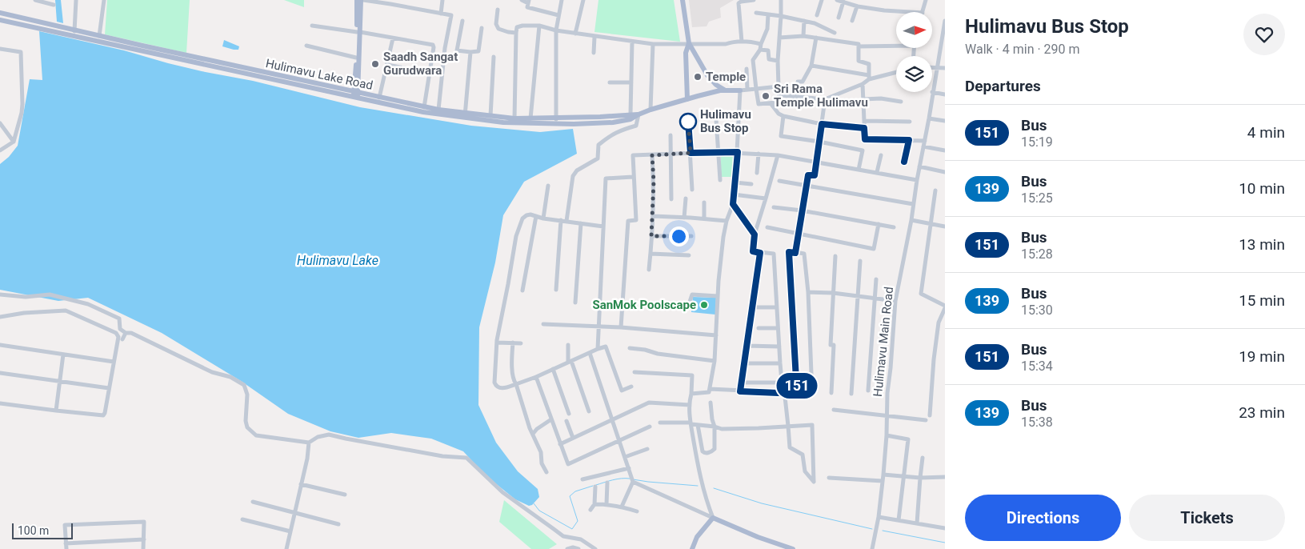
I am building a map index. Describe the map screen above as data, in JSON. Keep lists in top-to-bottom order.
{
  "streets": {
    "main road": ["Hulimavu Lake Road"],
    "street": ["Hulimavu Main Road"]
  },
  "water": ["Hulimavu Lake"],
  "places": [
    "Saadh Sangat Gurudwara",
    "Temple",
    "Sri Rama Temple Hulimavu",
    "Hulimavu Bus Stop",
    "SanMok Poolscape"
  ],
  "lines": ["bus line 151"],
  "scale_bar": "100 m",
  "north": "right",
  "page": {
    "on_map": "151",
    "heading": [
      ["Hulimavu Bus Stop", "Walk · 4 min · 290 m"],
      "Departures"
    ],
    "list": [
      {
        "mark": "151",
        "name": "Bus",
        "note": "15:19",
        "value": "4 min"
      },
      {
        "mark": "139",
        "name": "Bus",
        "note": "15:25",
        "value": "10 min"
      },
      {
        "mark": "151",
        "name": "Bus",
        "note": "15:28",
        "value": "13 min"
      },
      {
        "mark": "139",
        "name": "Bus",
        "note": "15:30",
        "value": "15 min"
      },
      {
        "mark": "151",
        "name": "Bus",
        "note": "15:34",
        "value": "19 min"
      },
      {
        "mark": "139",
        "name": "Bus",
        "note": "15:38",
        "value": "23 min"
      }
    ],
    "buttons": ["Directions", "Tickets"],
    "scale": "100 m"
  }
}
